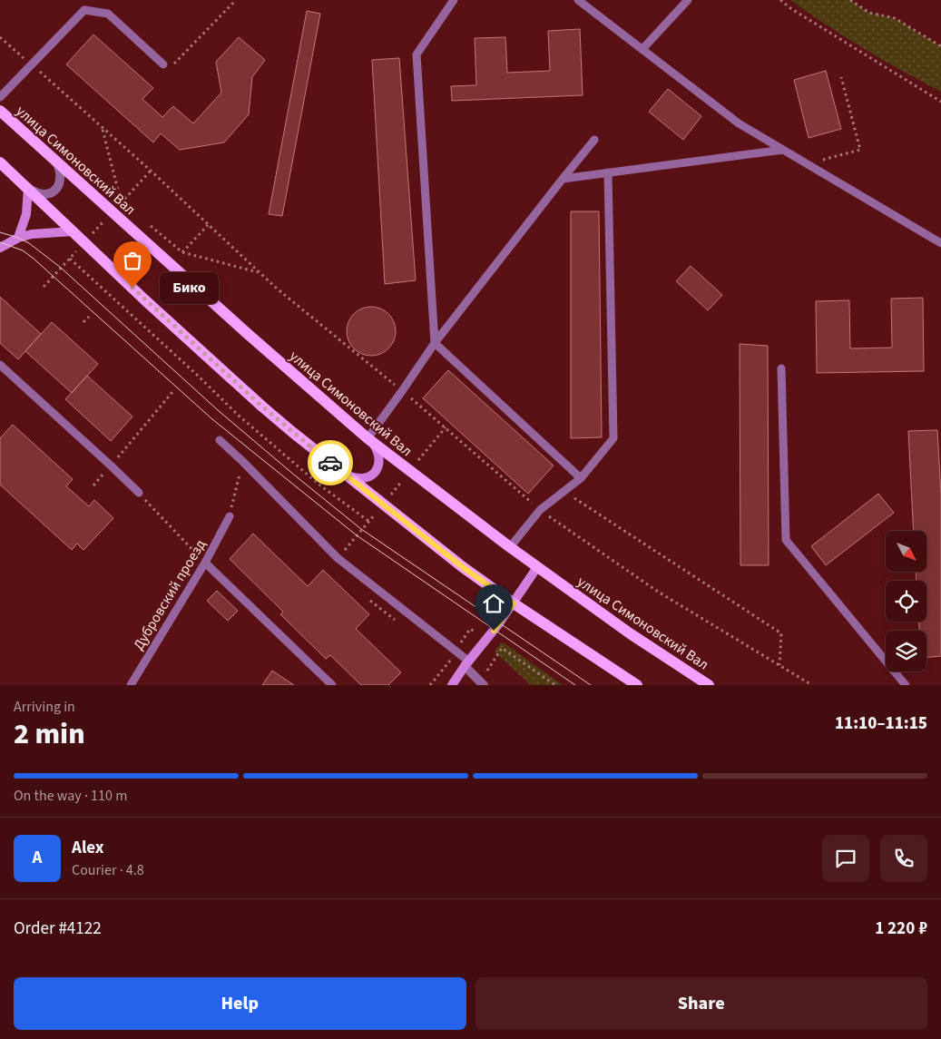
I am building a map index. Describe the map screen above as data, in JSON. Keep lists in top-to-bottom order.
{
  "streets": {
    "main road": ["улица Симоновский Вал"],
    "lane": ["Дубровский проезд"]
  },
  "places": ["Бико"],
  "north": "bottom right",
  "page": {
    "bubble": "Бико",
    "heading": ["2 min", "Arriving in", "11:10–11:15"],
    "panel": [
      "Alex",
      "Courier · 4.8",
      "Order #4122",
      "1 220 ₽"
    ],
    "bar": "On the way · 110 m",
    "round": "A",
    "buttons": ["Help", "Share"]
  }
}
